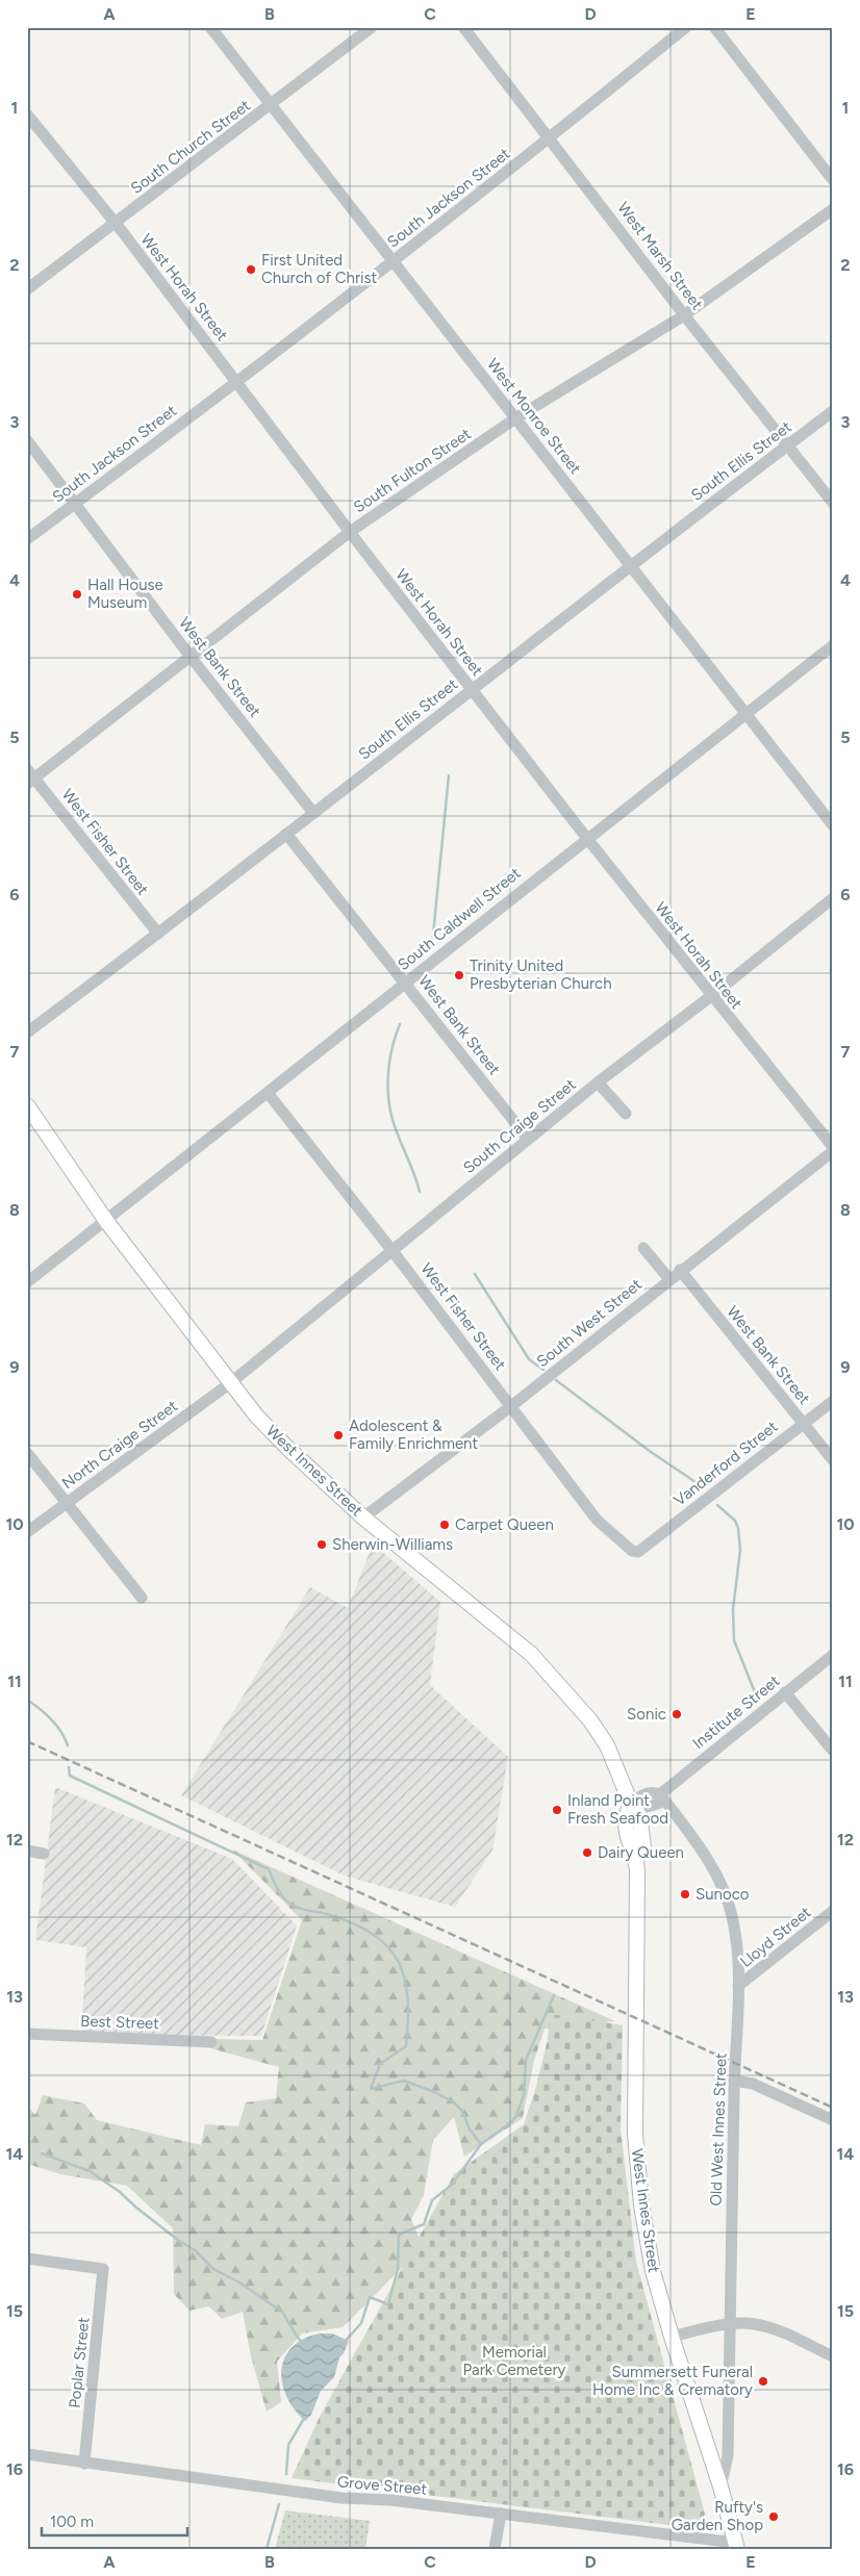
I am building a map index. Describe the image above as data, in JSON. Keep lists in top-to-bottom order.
{
  "streets": {
    "main road": ["West Innes Street"],
    "street": [
      "South Church Street",
      "South Jackson Street",
      "West Marsh Street",
      "West Horah Street",
      "West Monroe Street",
      "South Ellis Street",
      "South Fulton Street",
      "West Bank Street",
      "West Fisher Street",
      "South Caldwell Street",
      "South Craige Street",
      "South West Street",
      "North Craige Street",
      "Vanderford Street",
      "Institute Street",
      "Lloyd Street",
      "Best Street",
      "Old West Innes Street",
      "Poplar Street",
      "Grove Street"
    ]
  },
  "crossings": [
    ["South Church Street", "West Horah Street"],
    ["South Church Street", "West Monroe Street"],
    ["South Jackson Street", "West Marsh Street"],
    ["South Jackson Street", "West Horah Street"],
    ["South Jackson Street", "West Monroe Street"],
    ["South Jackson Street", "West Bank Street"],
    ["West Marsh Street", "South Ellis Street"],
    ["West Marsh Street", "South Fulton Street"],
    ["West Horah Street", "South Ellis Street"],
    ["West Horah Street", "South Fulton Street"],
    ["West Horah Street", "South Caldwell Street"],
    ["West Horah Street", "South Craige Street"],
    ["West Monroe Street", "South Ellis Street"],
    ["West Monroe Street", "South Fulton Street"],
    ["West Monroe Street", "South Caldwell Street"],
    ["South Ellis Street", "West Bank Street"],
    ["South Ellis Street", "West Fisher Street"],
    ["South Fulton Street", "West Bank Street"],
    ["South Fulton Street", "West Fisher Street"],
    ["West Bank Street", "South Caldwell Street"],
    ["West Bank Street", "South Craige Street"],
    ["West Bank Street", "South West Street"],
    ["West Bank Street", "Vanderford Street"],
    ["West Fisher Street", "South Caldwell Street"],
    ["West Fisher Street", "South Craige Street"],
    ["West Fisher Street", "South West Street"],
    ["West Fisher Street", "Vanderford Street"],
    ["South Caldwell Street", "West Innes Street"],
    ["South Craige Street", "North Craige Street"],
    ["South Craige Street", "West Innes Street"],
    ["South West Street", "West Innes Street"],
    ["North Craige Street", "West Innes Street"],
    ["West Innes Street", "Institute Street"],
    ["West Innes Street", "Old West Innes Street"],
    ["West Innes Street", "Grove Street"],
    ["Institute Street", "Old West Innes Street"],
    ["Lloyd Street", "Old West Innes Street"],
    ["Poplar Street", "Grove Street"]
  ],
  "parks": ["Memorial Park Cemetery"],
  "places": [
    "First United Church of Christ",
    "Hall House Museum",
    "Trinity United Presbyterian Church",
    "Adolescent & Family Enrichment",
    "Carpet Queen",
    "Sherwin-Williams",
    "Sonic",
    "Inland Point Fresh Seafood",
    "Dairy Queen",
    "Sunoco",
    "Summersett Funeral Home Inc & Crematory",
    "Rufty's Garden Shop"
  ],
  "scale_bar": "100 m",
  "grid": {
    "columns": [
      "A",
      "B",
      "C",
      "D",
      "E"
    ],
    "rows": [
      "1",
      "2",
      "3",
      "4",
      "5",
      "6",
      "7",
      "8",
      "9",
      "10",
      "11",
      "12",
      "13",
      "14",
      "15",
      "16"
    ]
  }
}
